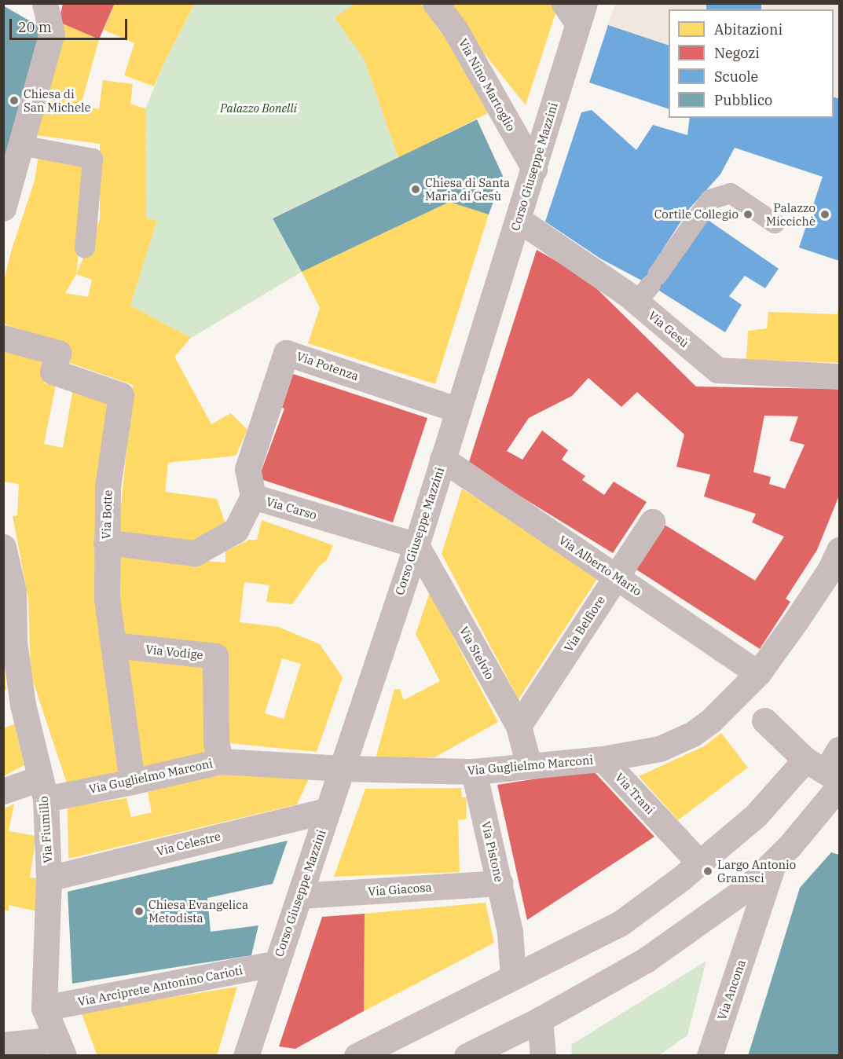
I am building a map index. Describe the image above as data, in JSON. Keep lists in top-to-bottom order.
{
  "streets": {
    "street": [
      "Via Nino Martoglio",
      "Corso Giuseppe Mazzini",
      "Via Gesù",
      "Via Potenza",
      "Via Carso",
      "Via Botte",
      "Via Alberto Mario",
      "Via Belfiore",
      "Via Vodige",
      "Via Stelvio",
      "Via Guglielmo Marconi",
      "Via Trani",
      "Via Fiumillo",
      "Via Celestre",
      "Via Pistone",
      "Via Giacosa",
      "Via Arciprete Antonino Carioti",
      "Via Ancona"
    ]
  },
  "crossings": [
    ["Via Nino Martoglio", "Corso Giuseppe Mazzini"],
    ["Corso Giuseppe Mazzini", "Via Gesù"],
    ["Corso Giuseppe Mazzini", "Via Potenza"],
    ["Corso Giuseppe Mazzini", "Via Carso"],
    ["Corso Giuseppe Mazzini", "Via Alberto Mario"],
    ["Corso Giuseppe Mazzini", "Via Stelvio"],
    ["Corso Giuseppe Mazzini", "Via Guglielmo Marconi"],
    ["Corso Giuseppe Mazzini", "Via Celestre"],
    ["Corso Giuseppe Mazzini", "Via Giacosa"],
    ["Corso Giuseppe Mazzini", "Via Arciprete Antonino Carioti"],
    ["Via Potenza", "Via Carso"],
    ["Via Carso", "Via Botte"],
    ["Via Carso", "Via Stelvio"],
    ["Via Botte", "Via Vodige"],
    ["Via Botte", "Via Guglielmo Marconi"],
    ["Via Alberto Mario", "Via Belfiore"],
    ["Via Alberto Mario", "Via Guglielmo Marconi"],
    ["Via Belfiore", "Via Stelvio"],
    ["Via Vodige", "Via Guglielmo Marconi"],
    ["Via Stelvio", "Via Guglielmo Marconi"],
    ["Via Guglielmo Marconi", "Via Trani"],
    ["Via Guglielmo Marconi", "Via Fiumillo"],
    ["Via Guglielmo Marconi", "Via Pistone"],
    ["Via Fiumillo", "Via Celestre"],
    ["Via Fiumillo", "Via Arciprete Antonino Carioti"],
    ["Via Pistone", "Via Giacosa"]
  ],
  "parks": ["Palazzo Bonelli"],
  "places": [
    "Chiesa di San Michele",
    "Chiesa di Santa Maria di Gesù",
    "Cortile Collegio",
    "Palazzo Miccichè",
    "Largo Antonio Gramsci",
    "Chiesa Evangelica Metodista"
  ],
  "legend": [
    "Abitazioni",
    "Negozi",
    "Scuole",
    "Pubblico"
  ],
  "scale_bar": "20 m"
}
